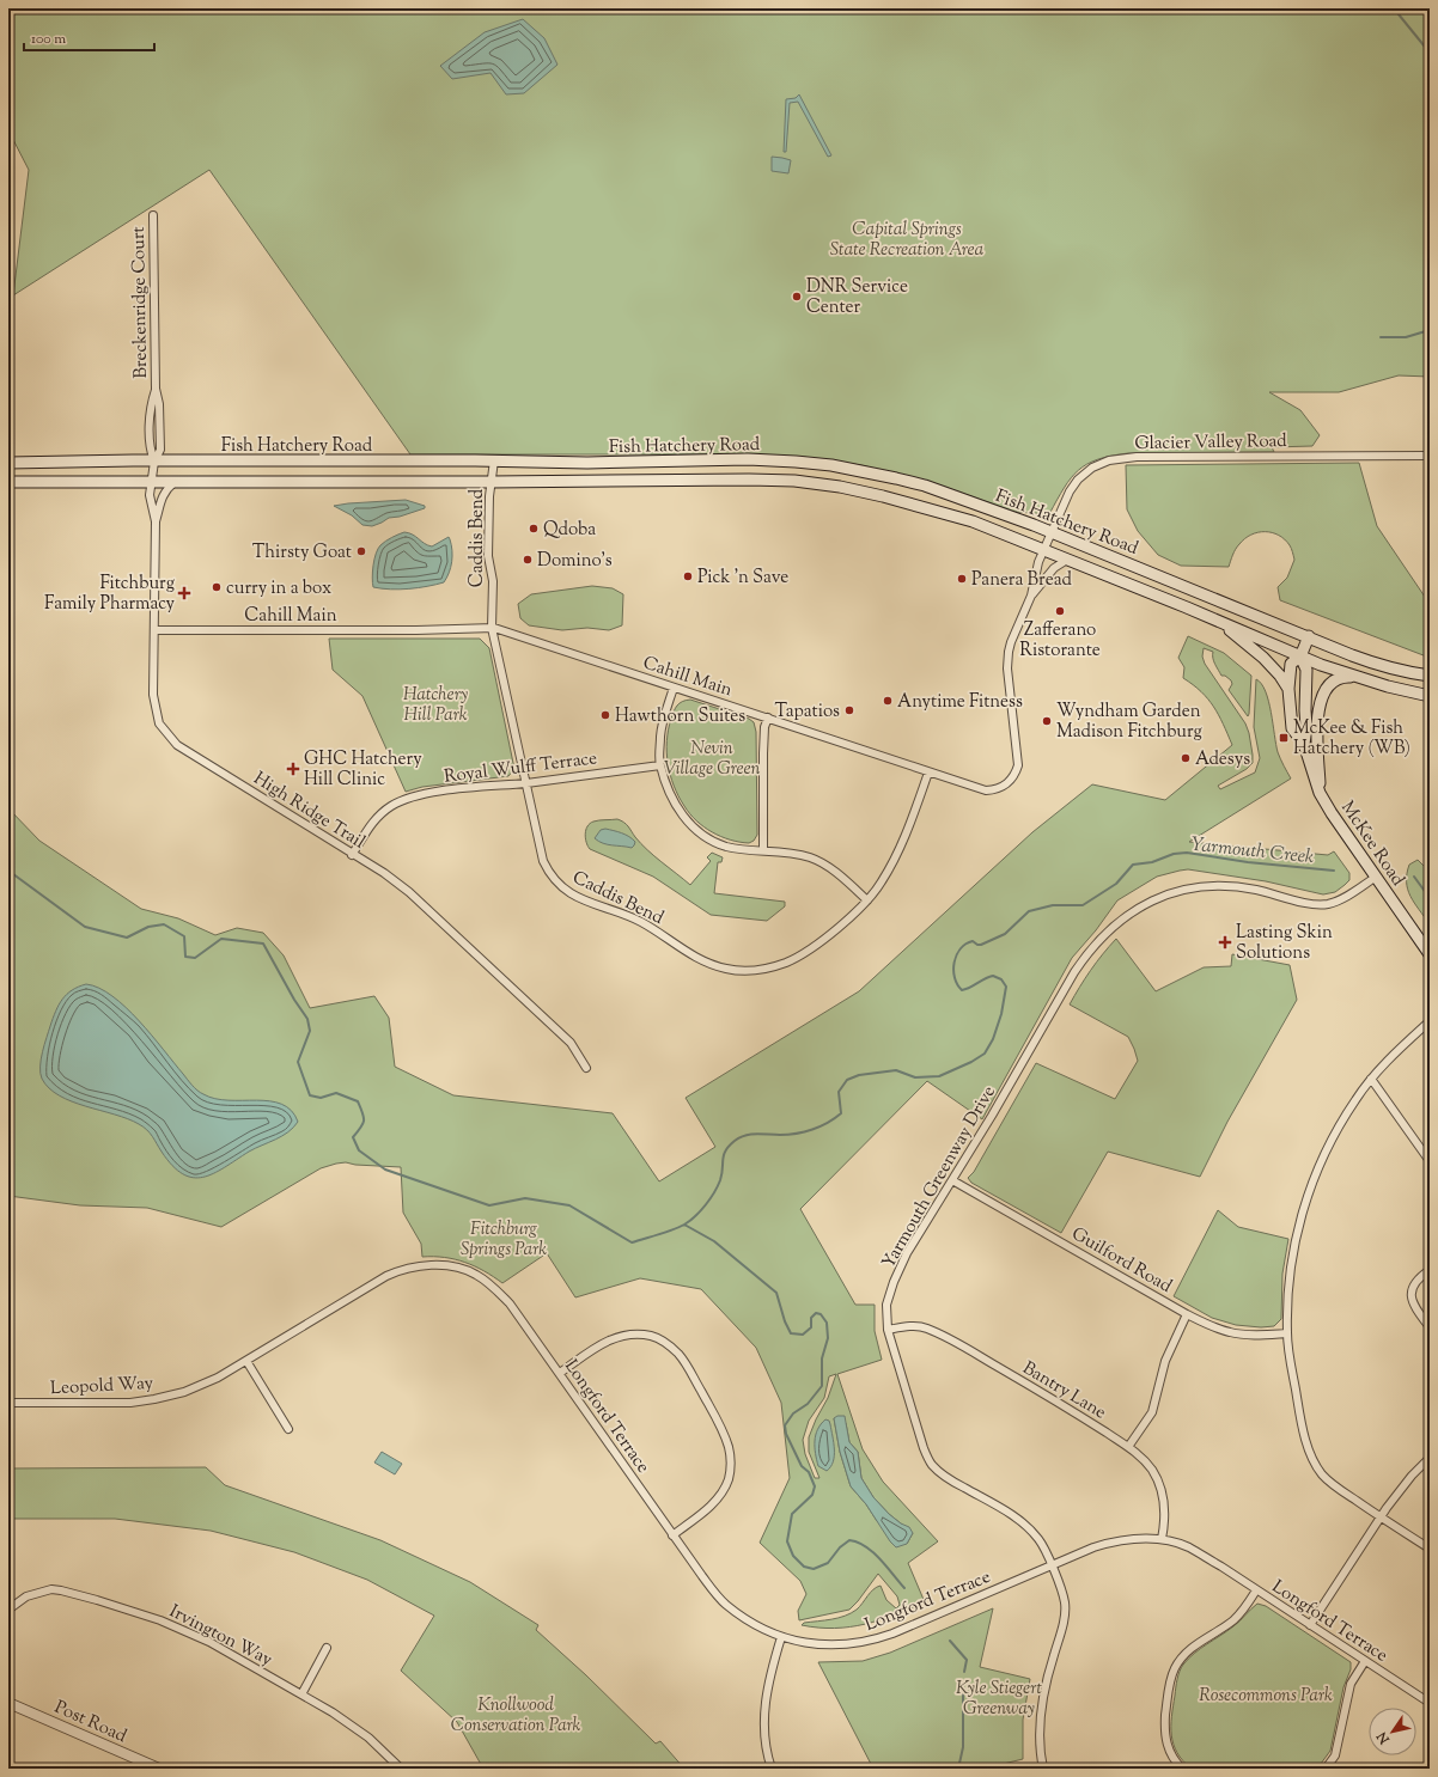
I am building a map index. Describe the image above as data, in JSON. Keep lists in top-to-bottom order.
{
  "streets": {
    "main road": ["Fish Hatchery Road", "McKee Road"],
    "street": [
      "Breckenridge Court",
      "Glacier Valley Road",
      "Caddis Bend",
      "Cahill Main",
      "Royal Wulff Terrace",
      "High Ridge Trail",
      "Yarmouth Greenway Drive",
      "Guilford Road",
      "Leopold Way",
      "Bantry Lane",
      "Longford Terrace",
      "Irvington Way",
      "Post Road"
    ]
  },
  "crossings": [
    ["Breckenridge Court", "Fish Hatchery Road"],
    ["Breckenridge Court", "High Ridge Trail"],
    ["Glacier Valley Road", "Fish Hatchery Road"],
    ["Glacier Valley Road", "Cahill Main"],
    ["Fish Hatchery Road", "Caddis Bend"],
    ["Fish Hatchery Road", "Cahill Main"],
    ["Fish Hatchery Road", "High Ridge Trail"],
    ["Fish Hatchery Road", "McKee Road"],
    ["Caddis Bend", "Cahill Main"],
    ["Caddis Bend", "Royal Wulff Terrace"],
    ["Cahill Main", "High Ridge Trail"],
    ["Royal Wulff Terrace", "High Ridge Trail"],
    ["McKee Road", "Yarmouth Greenway Drive"],
    ["Yarmouth Greenway Drive", "Guilford Road"],
    ["Yarmouth Greenway Drive", "Bantry Lane"],
    ["Yarmouth Greenway Drive", "Longford Terrace"],
    ["Leopold Way", "Longford Terrace"],
    ["Bantry Lane", "Longford Terrace"]
  ],
  "water": ["Yarmouth Creek"],
  "parks": [
    "Capital Springs State Recreation Area",
    "Hatchery Hill Park",
    "Nevin Village Green",
    "Fitchburg Springs Park",
    "Kyle Stiegert Greenway",
    "Rosecommons Park",
    "Knollwood Conservation Park"
  ],
  "places": {
    "other": [
      "DNR Service Center",
      "Qdoba",
      "Thirsty Goat",
      "Domino's",
      "Pick 'n Save",
      "Panera Bread",
      "curry in a box",
      "Zafferano Ristorante",
      "Anytime Fitness",
      "Tapatios",
      "Hawthorn Suites",
      "Wyndham Garden Madison Fitchburg",
      "Adesys"
    ],
    "health": ["Fitchburg Family Pharmacy", "GHC Hatchery Hill Clinic", "Lasting Skin Solutions"],
    "transit": ["McKee & Fish Hatchery (WB)"]
  },
  "scale_bar": "100 m",
  "north": "bottom left"
}
